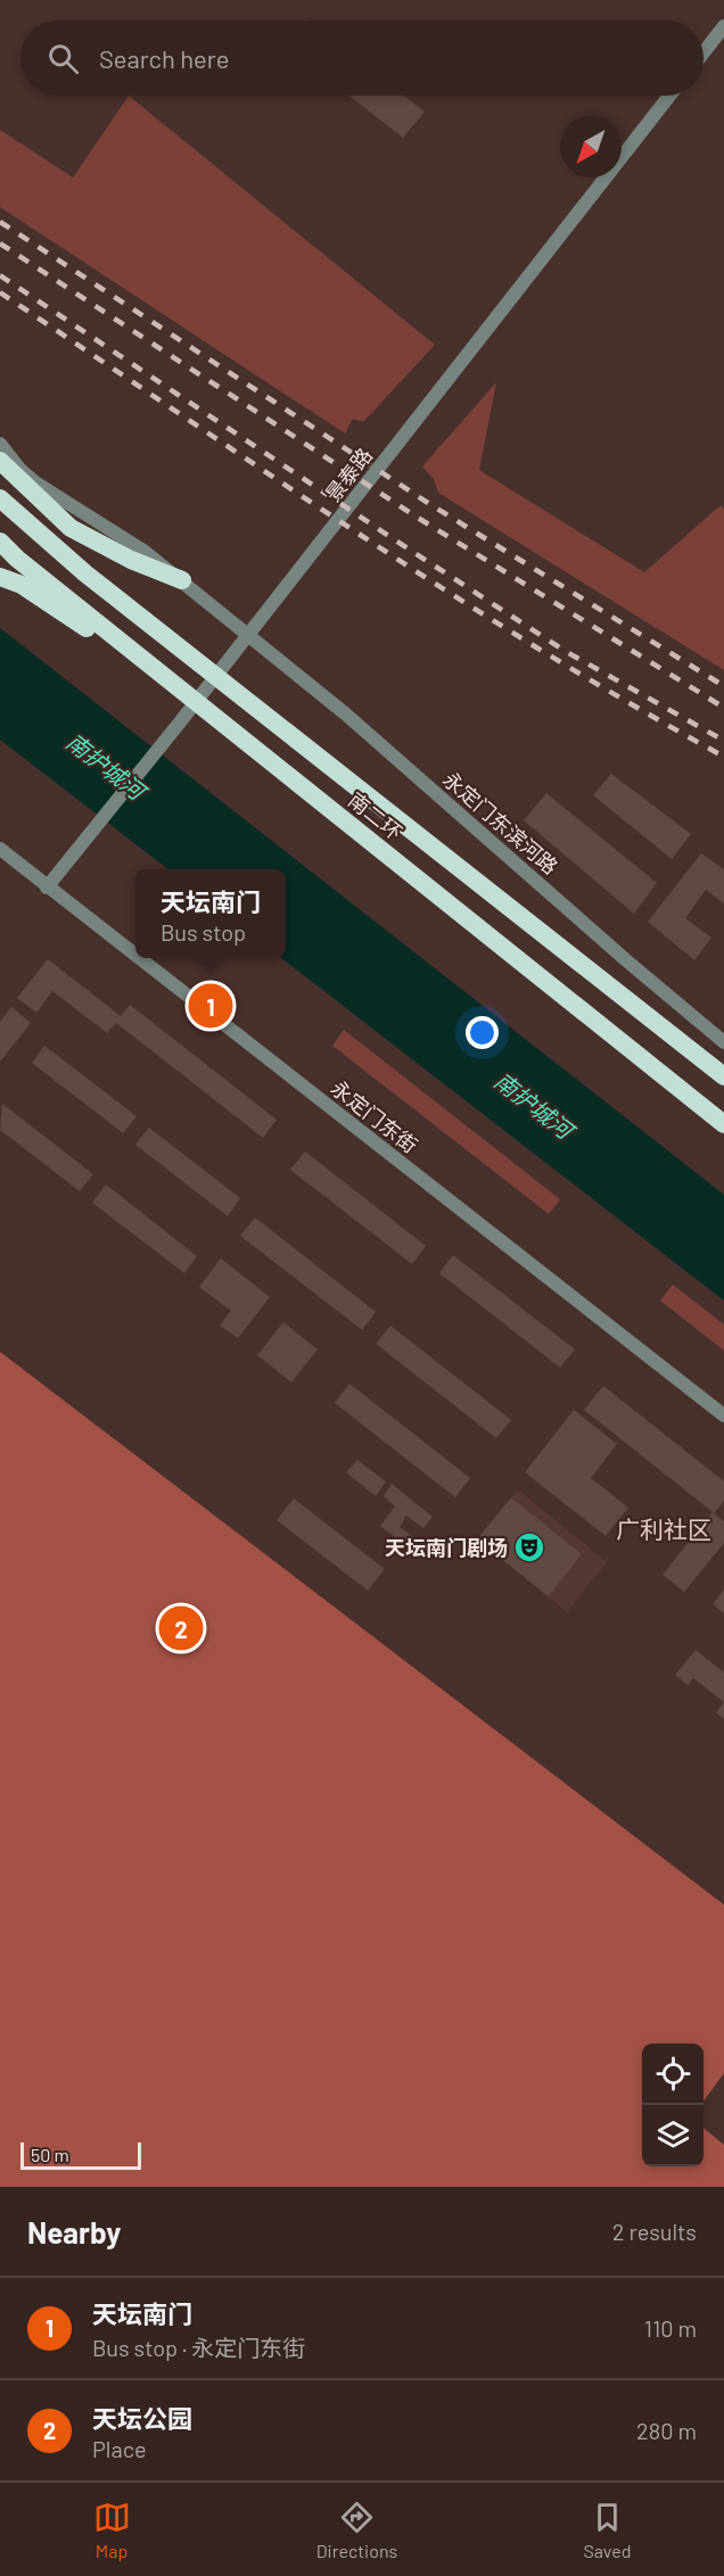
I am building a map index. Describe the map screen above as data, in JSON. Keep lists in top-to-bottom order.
{
  "streets": {
    "highway": ["南二环"],
    "street": ["景泰路", "永定门东滨河路", "永定门东街"]
  },
  "crossings": [
    ["景泰路", "永定门东滨河路"],
    ["景泰路", "永定门东街"]
  ],
  "districts": ["广利社区"],
  "water": ["南护城河"],
  "places": {
    "theatre": ["天坛南门剧场"]
  },
  "scale_bar": "50 m",
  "north": "bottom left",
  "page": {
    "search": "Search here",
    "popup": ["天坛南门", "Bus stop"],
    "pins": ["1", "2"],
    "scale": "50 m",
    "heading": ["Nearby", "2 results"],
    "list": [
      {
        "mark": "1",
        "name": "天坛南门",
        "note": "Bus stop · 永定门东街",
        "value": "110 m"
      },
      {
        "mark": "2",
        "name": "天坛公园",
        "note": "Place",
        "value": "280 m"
      }
    ],
    "nav": ["Map", "Directions", "Saved"]
  }
}
